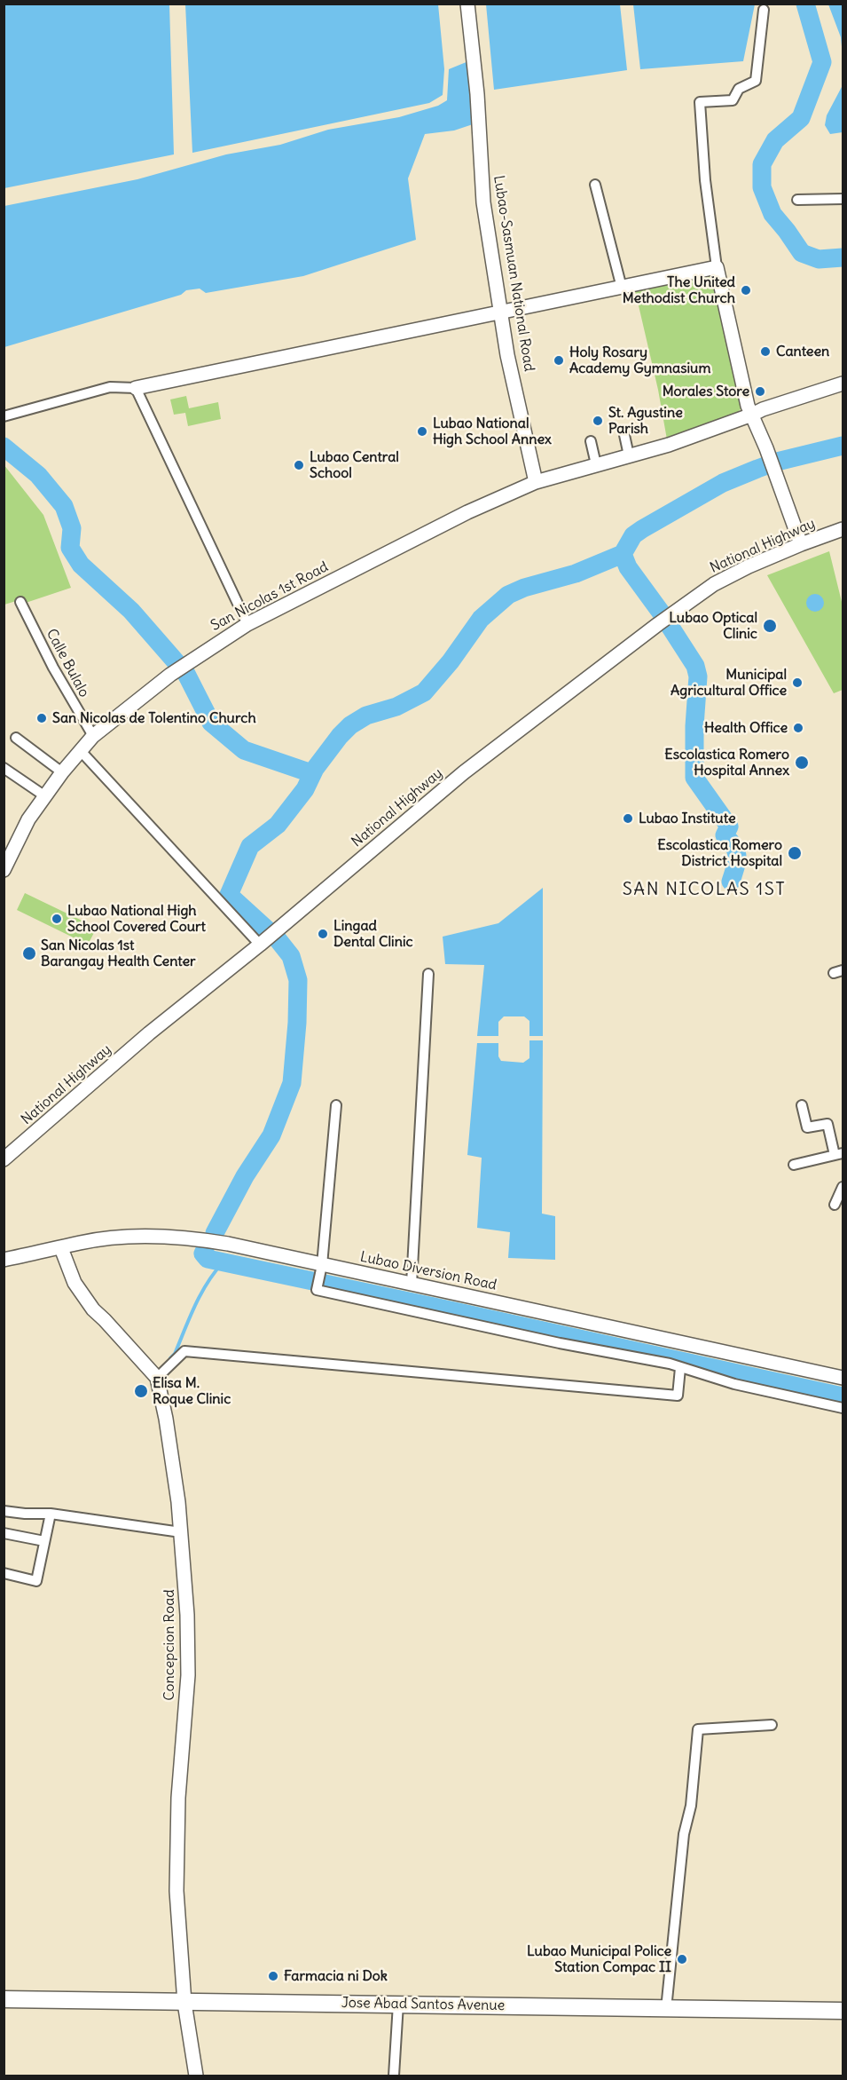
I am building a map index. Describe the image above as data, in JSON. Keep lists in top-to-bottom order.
{
  "streets": {
    "highway": ["Jose Abad Santos Avenue"],
    "street": [
      "Lubao-Sasmuan National Road",
      "National Highway",
      "San Nicolas 1st Road",
      "Calle Bulalo",
      "Lubao Diversion Road",
      "Concepcion Road"
    ]
  },
  "crossings": [
    ["Lubao-Sasmuan National Road", "San Nicolas 1st Road"],
    ["San Nicolas 1st Road", "Calle Bulalo"],
    ["Lubao Diversion Road", "Concepcion Road"],
    ["Concepcion Road", "Jose Abad Santos Avenue"]
  ],
  "districts": ["SAN NICOLAS 1ST"],
  "places": [
    "The United Methodist Church",
    "Canteen",
    "Holy Rosary Academy Gymnasium",
    "Morales Store",
    "St. Agustine Parish",
    "Lubao National High School Annex",
    "Lubao Central School",
    "Lubao Optical Clinic",
    "Municipal Agricultural Office",
    "San Nicolas de Tolentino Church",
    "Health Office",
    "Escolastica Romero Hospital Annex",
    "Lubao Institute",
    "Escolastica Romero District Hospital",
    "Lubao National High School Covered Court",
    "Lingad Dental Clinic",
    "San Nicolas 1st Barangay Health Center",
    "Elisa M. Roque Clinic",
    "Lubao Municipal Police Station Compac II",
    "Farmacia ni Dok"
  ]
}
